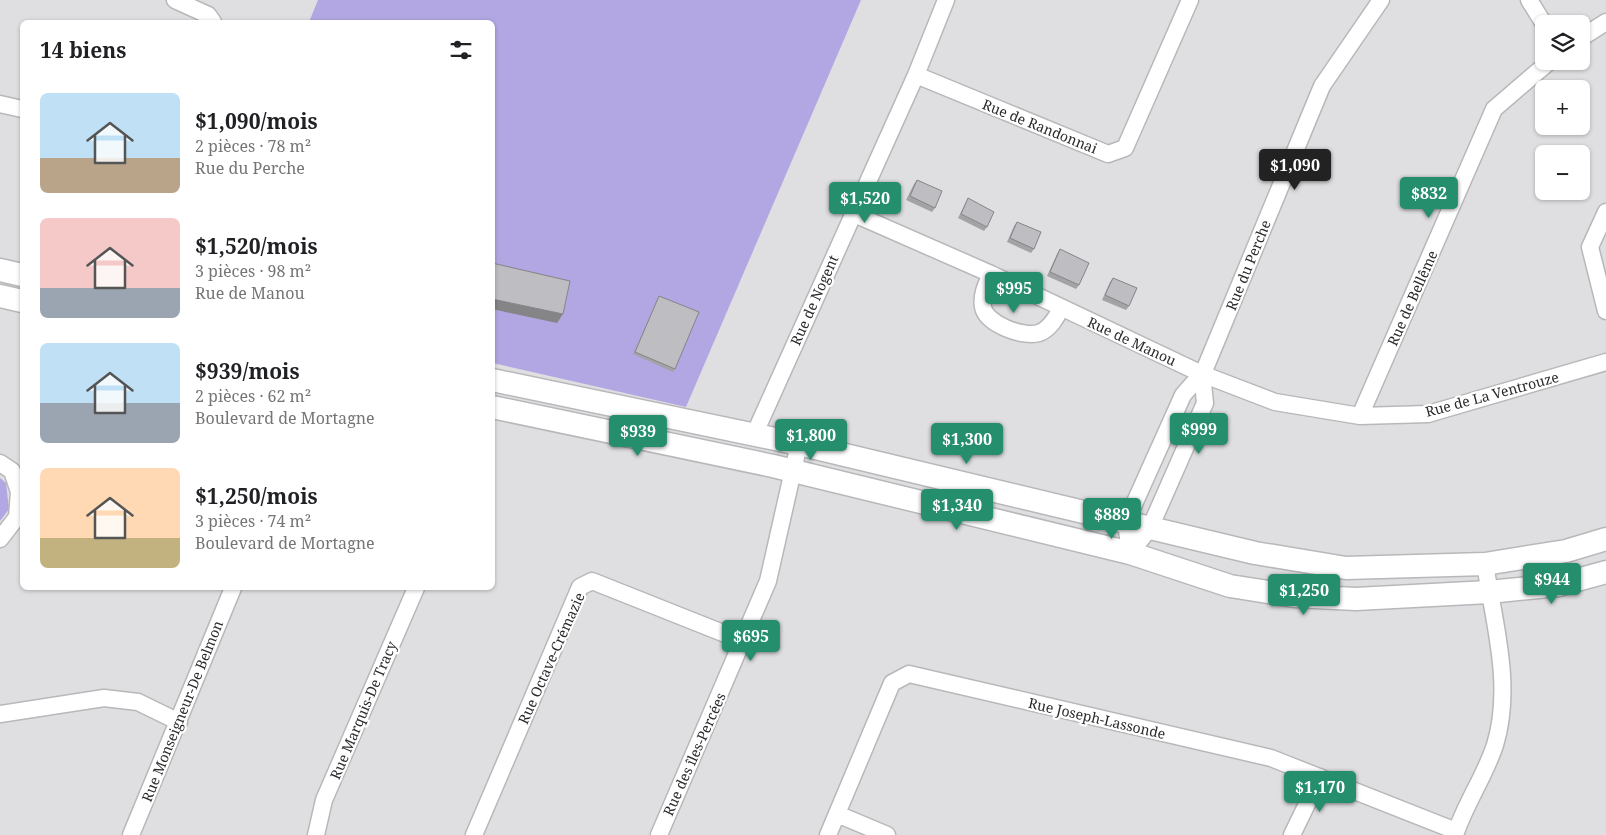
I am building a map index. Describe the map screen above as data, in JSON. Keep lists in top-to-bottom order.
{
  "streets": {
    "street": [
      "Rue de Randonnai",
      "Rue du Perche",
      "Rue de Bellême",
      "Rue de Nogent",
      "Rue de Manou",
      "Rue de La Ventrouze",
      "Rue Octave-Crémazie",
      "Rue Marquis-De Tracy",
      "Rue Monseigneur-De Belmon",
      "Rue Joseph-Lassonde",
      "Rue des îles-Percées"
    ]
  },
  "crossings": [
    ["Rue de Randonnai", "Rue de Nogent"],
    ["Rue du Perche", "Rue de Manou"],
    ["Rue du Perche", "Rue de La Ventrouze"],
    ["Rue de Bellême", "Rue de La Ventrouze"],
    ["Rue de Nogent", "Rue de Manou"],
    ["Rue de Manou", "Rue de La Ventrouze"],
    ["Rue Octave-Crémazie", "Rue des îles-Percées"]
  ],
  "page": {
    "map_buttons": ["+", "−"],
    "heading": "14 biens",
    "list": [
      {
        "name": "$1,090/mois",
        "note": "2 pièces · 78 m² · Rue du Perche"
      },
      {
        "name": "$1,520/mois",
        "note": "3 pièces · 98 m² · Rue de Manou"
      },
      {
        "name": "$939/mois",
        "note": "2 pièces · 62 m² · Boulevard de Mortagne"
      },
      {
        "name": "$1,250/mois",
        "note": "3 pièces · 74 m² · Boulevard de Mortagne"
      }
    ],
    "price": [
      "$1,090",
      "$832",
      "$1,520",
      "$995",
      "$999",
      "$939",
      "$1,800",
      "$1,300",
      "$1,340",
      "$889",
      "$944",
      "$1,250",
      "$695",
      "$1,170"
    ]
  }
}
